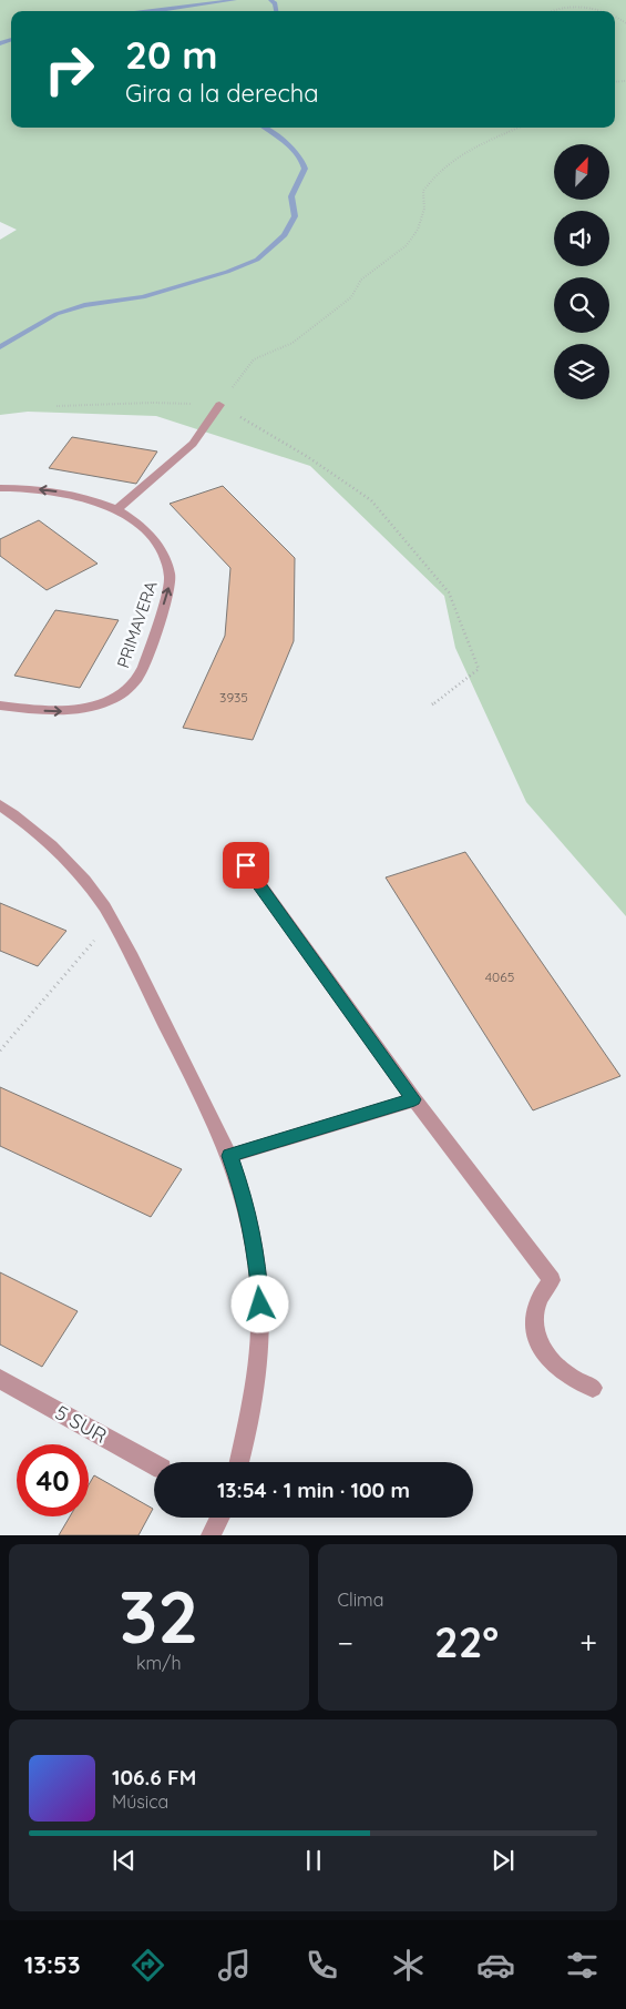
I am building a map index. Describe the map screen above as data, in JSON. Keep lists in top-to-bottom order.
{
  "streets": {
    "street": ["PRIMAVERA", "5 SUR"]
  },
  "house_numbers": ["3935", "4065"],
  "north": "top right",
  "page": {
    "turn": ["20 m", "Gira a la derecha"],
    "limit": "40",
    "trip": "13:54 · 1 min · 100 m",
    "tile": [
      ["32", "km/h"],
      "Clima"
    ],
    "heat": ["−", "22°", "+"],
    "song": ["106.6 FM", "Música"],
    "tabs": "13:53"
  }
}
